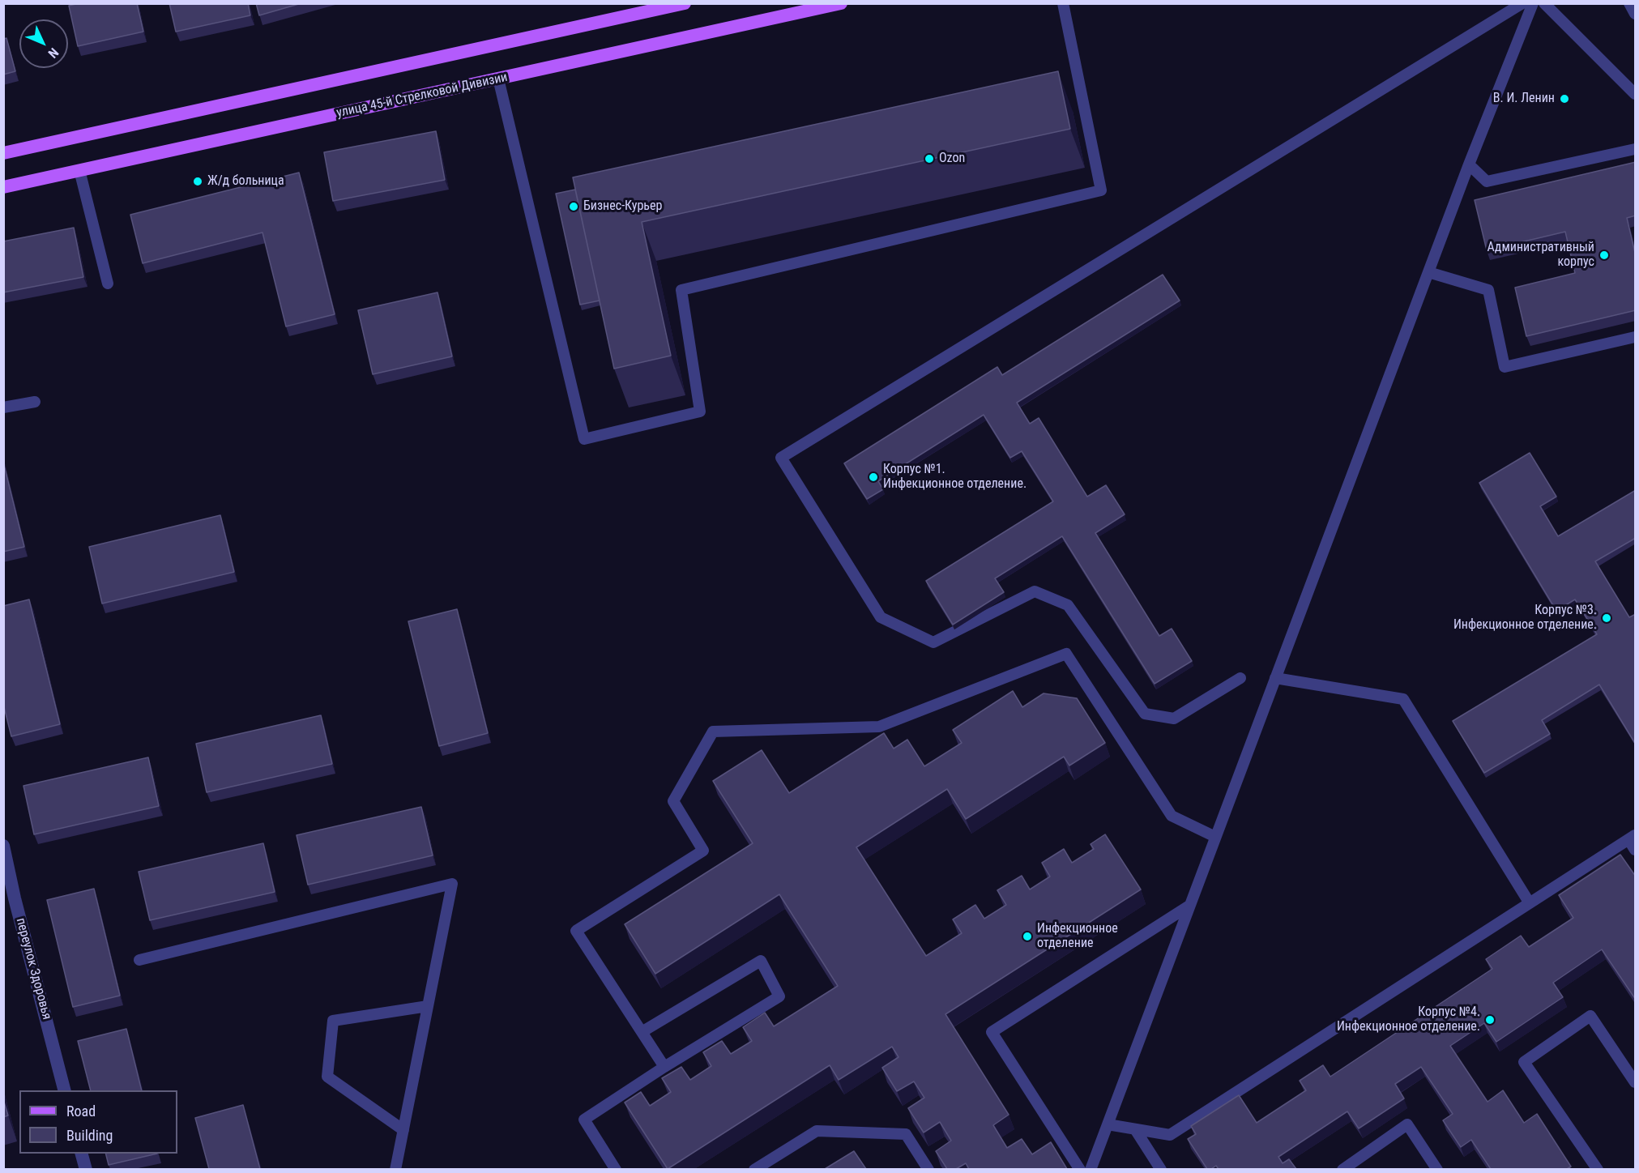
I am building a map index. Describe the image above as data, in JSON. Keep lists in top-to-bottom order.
{
  "streets": {
    "main road": ["улица 45-й Стрелковой Дивизии"],
    "street": ["переулок Здоровья"]
  },
  "places": [
    "В. И. Ленин",
    "Ozon",
    "Ж/д больница",
    "Бизнес-Курьер",
    "Административный корпус",
    "Корпус №1. Инфекционное отделение.",
    "Корпус №3. Инфекционное отделение.",
    "Инфекционное отделение",
    "Корпус №4. Инфекционное отделение."
  ],
  "legend": ["Road", "Building"],
  "north": "bottom right"
}
